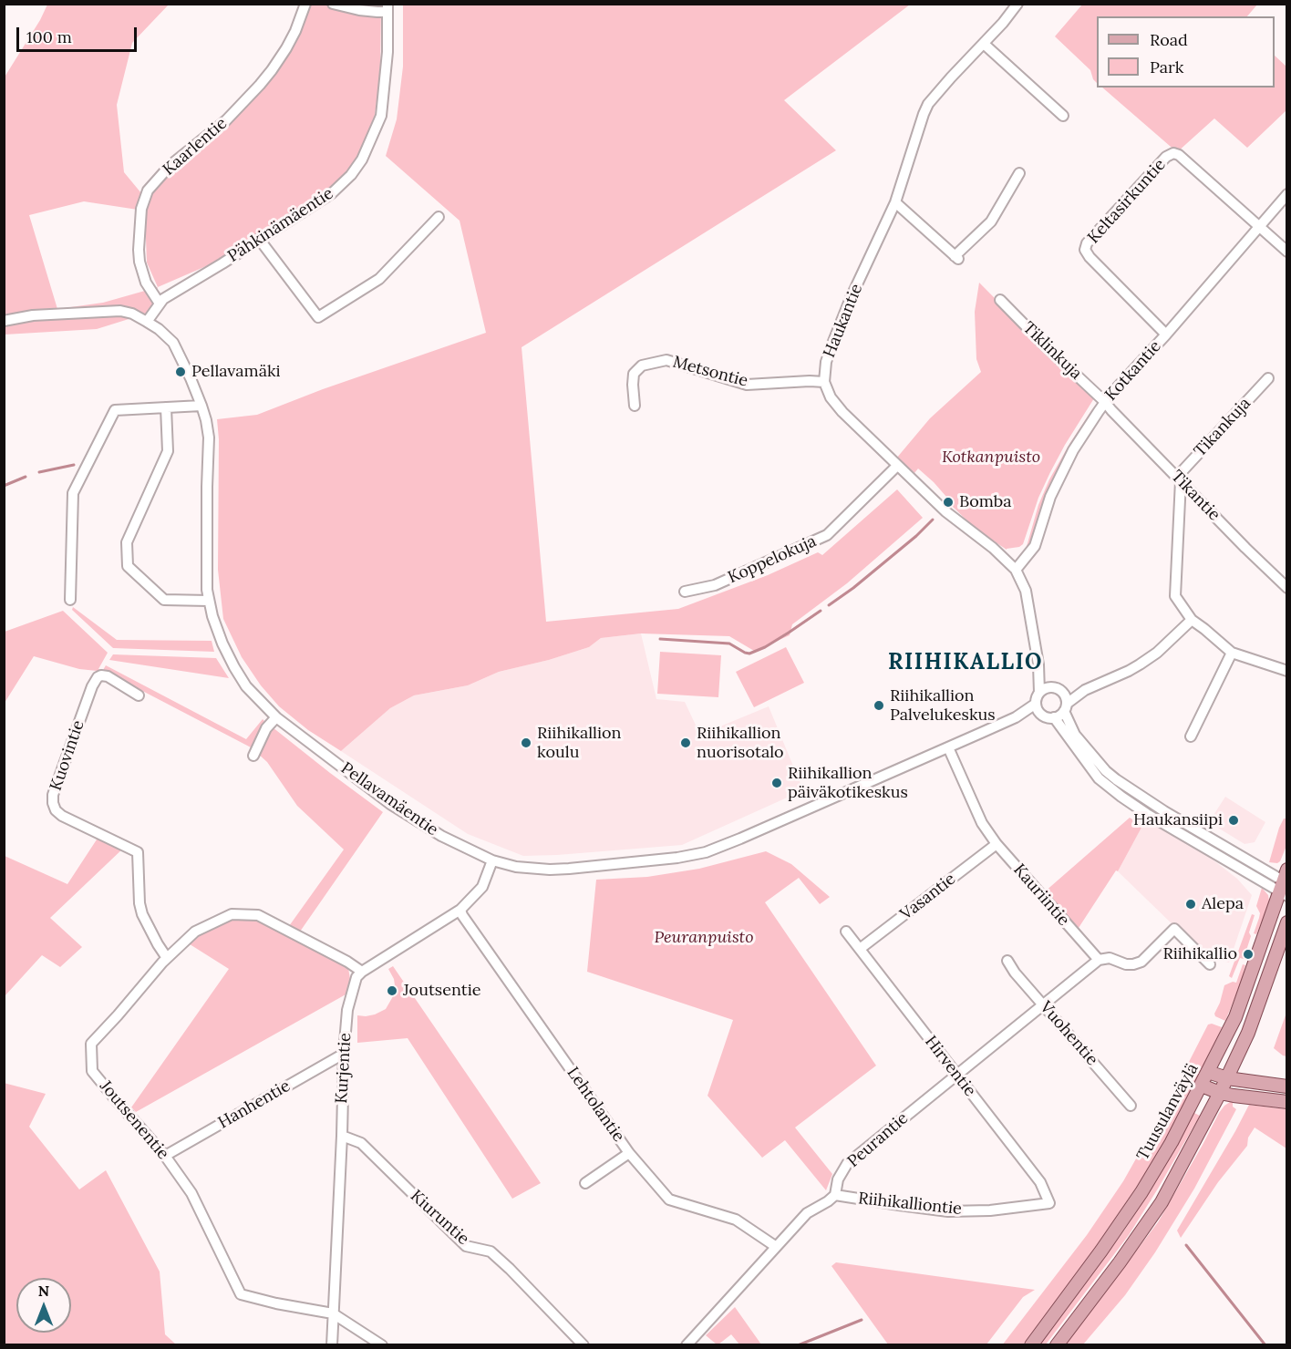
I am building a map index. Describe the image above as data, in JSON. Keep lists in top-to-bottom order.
{
  "streets": {
    "main road": ["Tuusulanväylä"],
    "street": [
      "Kaarlentie",
      "Keltasirkuntie",
      "Pähkinämäentie",
      "Haukantie",
      "Tiklinkuja",
      "Kotkantie",
      "Metsontie",
      "Tikankuja",
      "Tikantie",
      "Koppelokuja",
      "Kuovintie",
      "Pellavamäentie",
      "Kauriintie",
      "Vasantie",
      "Vuohentie",
      "Hirventie",
      "Kurjentie",
      "Hanhentie",
      "Lehtolantie",
      "Joutsenentie",
      "Peurantie",
      "Riihikalliontie",
      "Kiuruntie"
    ]
  },
  "crossings": [
    ["Kaarlentie", "Pähkinämäentie"],
    ["Keltasirkuntie", "Kotkantie"],
    ["Pähkinämäentie", "Pellavamäentie"],
    ["Haukantie", "Metsontie"],
    ["Tiklinkuja", "Kotkantie"],
    ["Tiklinkuja", "Tikantie"],
    ["Kotkantie", "Tikantie"],
    ["Tikankuja", "Tikantie"],
    ["Kuovintie", "Joutsenentie"],
    ["Pellavamäentie", "Kauriintie"],
    ["Kauriintie", "Vasantie"],
    ["Kauriintie", "Peurantie"],
    ["Vasantie", "Hirventie"],
    ["Vuohentie", "Peurantie"],
    ["Hirventie", "Peurantie"],
    ["Hirventie", "Riihikalliontie"],
    ["Kurjentie", "Hanhentie"],
    ["Kurjentie", "Joutsenentie"],
    ["Kurjentie", "Kiuruntie"],
    ["Hanhentie", "Joutsenentie"],
    ["Peurantie", "Riihikalliontie"]
  ],
  "districts": ["RIIHIKALLIO"],
  "parks": ["Kotkanpuisto", "Peuranpuisto"],
  "places": [
    "Pellavamäki",
    "Bomba",
    "Riihikallion Palvelukeskus",
    "Riihikallion koulu",
    "Riihikallion nuorisotalo",
    "Riihikallion päiväkotikeskus",
    "Haukansiipi",
    "Alepa",
    "Riihikallio",
    "Joutsentie"
  ],
  "legend": ["Road", "Park"],
  "scale_bar": "100 m",
  "north": "top"
}
